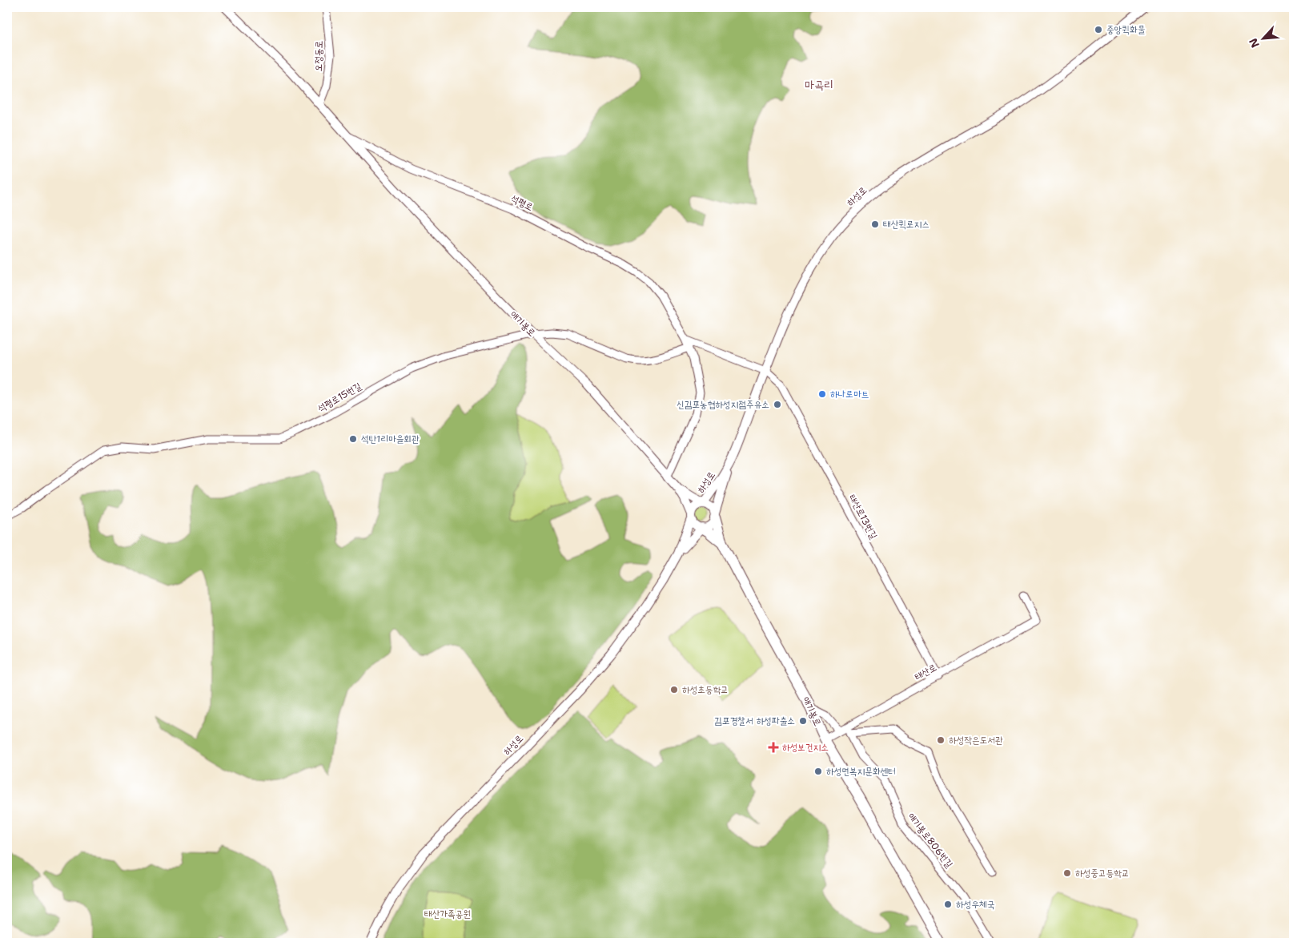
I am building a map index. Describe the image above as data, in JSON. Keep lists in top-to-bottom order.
{
  "streets": {
    "main road": ["애기봉로"],
    "street": [
      "오정동로",
      "하성로",
      "석평로",
      "석평로15번길",
      "태산로13번길",
      "태산로",
      "애기봉로806번길"
    ]
  },
  "crossings": [
    ["오정동로", "석평로"],
    ["하성로", "애기봉로"],
    ["하성로", "태산로13번길"],
    ["석평로", "애기봉로"],
    ["석평로", "석평로15번길"],
    ["애기봉로", "석평로15번길"],
    ["애기봉로", "태산로"],
    ["태산로13번길", "태산로"],
    ["태산로", "애기봉로806번길"]
  ],
  "districts": ["마곡리"],
  "parks": ["태산가족공원"],
  "places": {
    "other": [
      "중앙퀵화물",
      "태산퀵로지스",
      "하나로마트",
      "신김포농협하성지점주유소",
      "석탄1리마을회관",
      "하성초등학교",
      "김포경찰서 하성파출소",
      "하성작은도서관",
      "하성면복지문화센터",
      "하성중고등학교",
      "하성우체국"
    ],
    "health": ["하성보건지소"]
  },
  "north": "bottom left"
}
